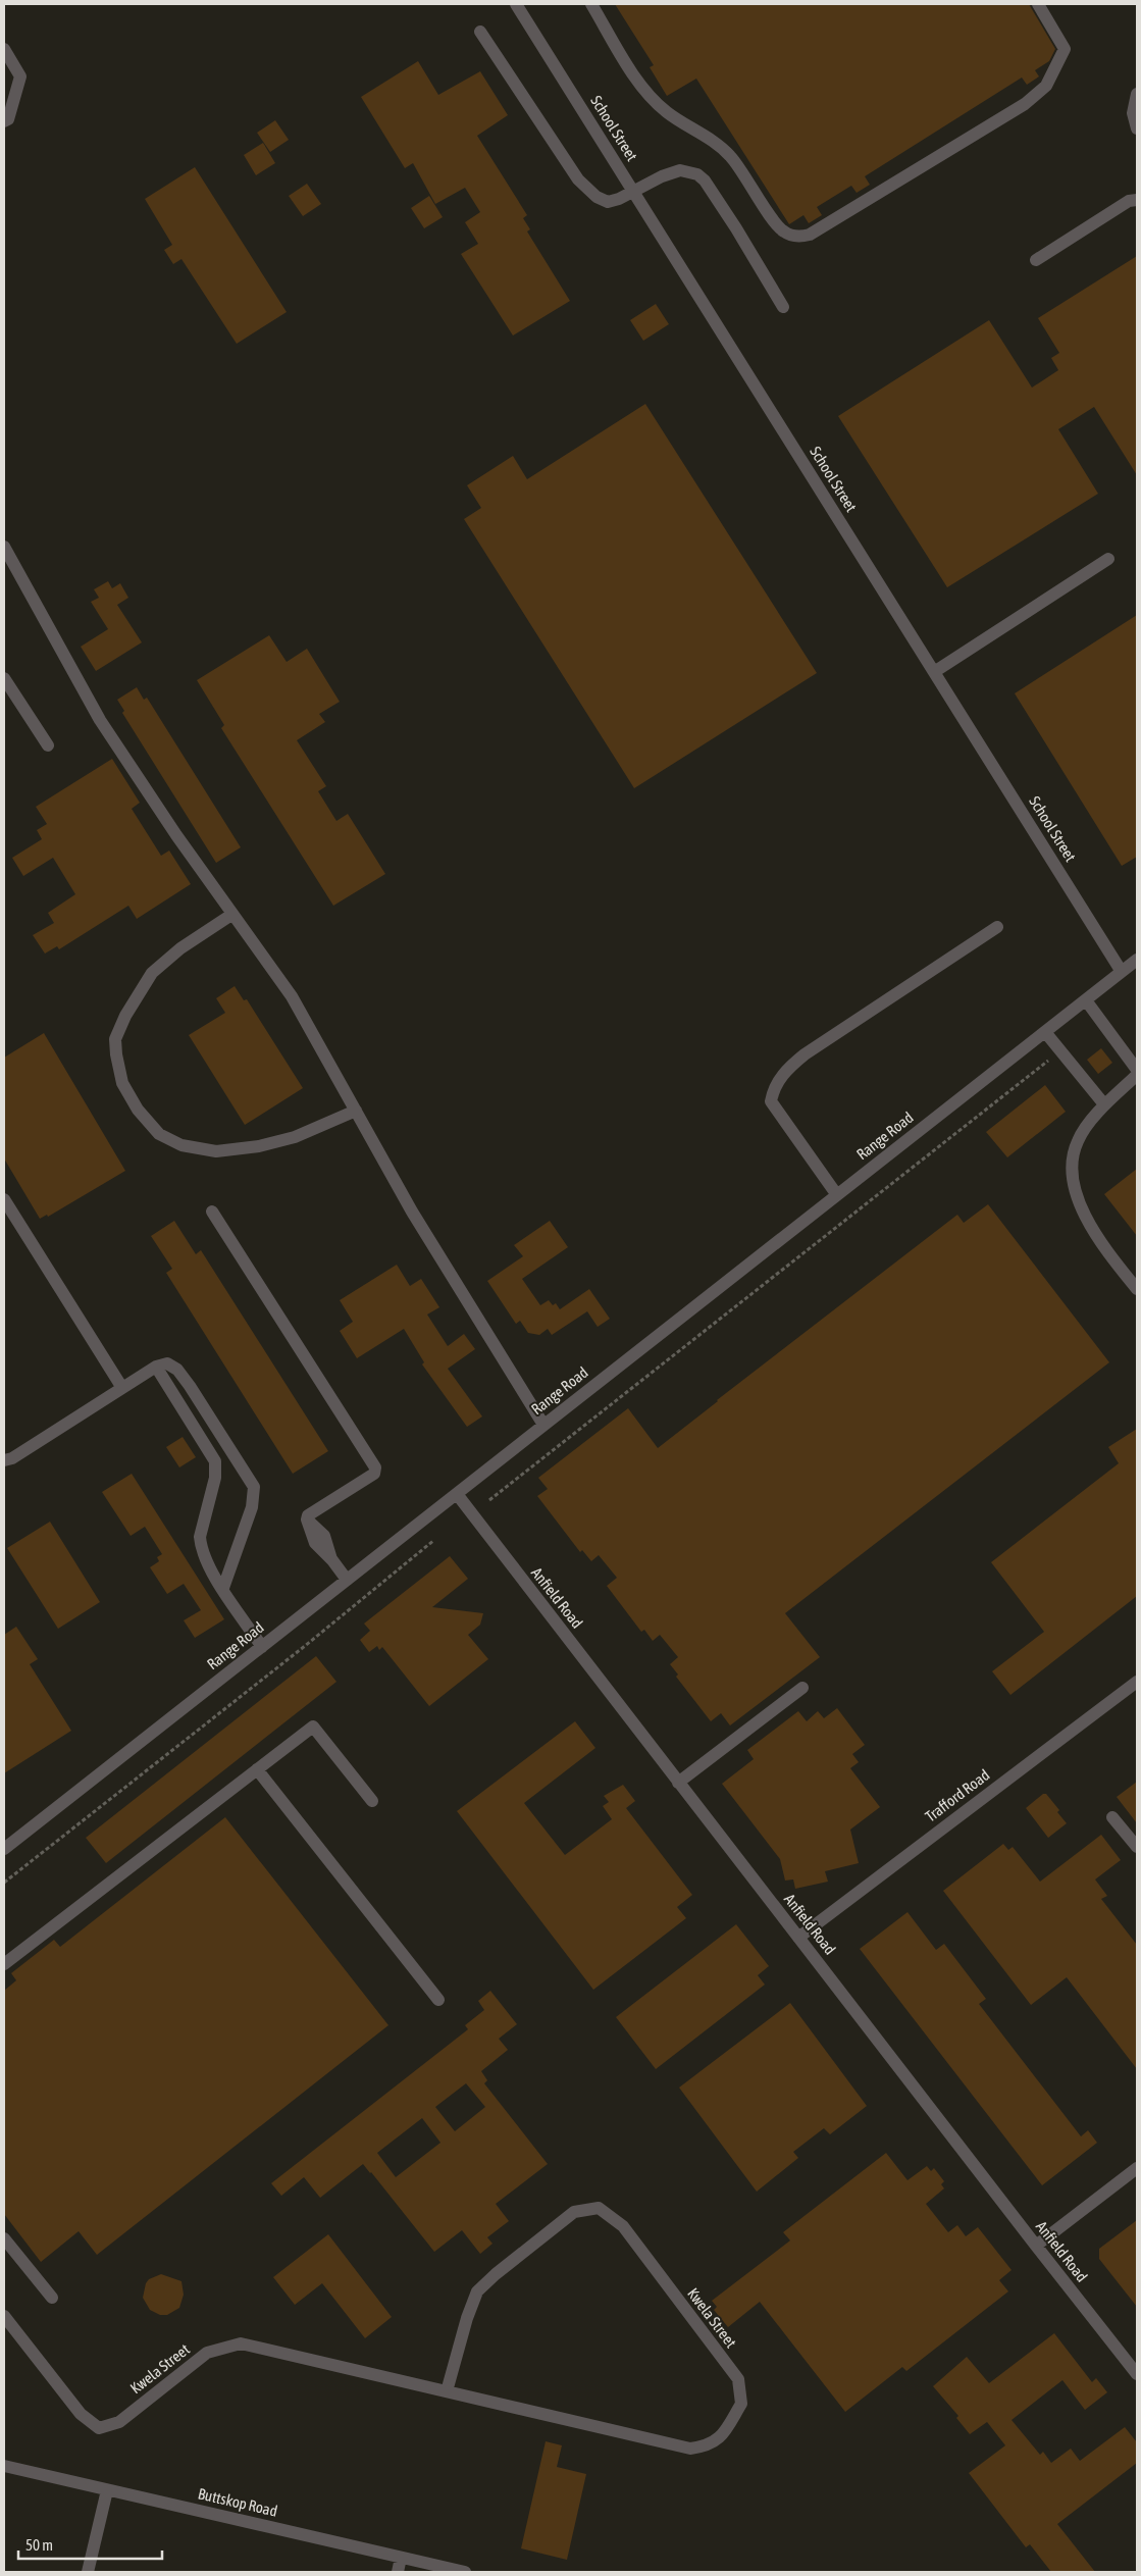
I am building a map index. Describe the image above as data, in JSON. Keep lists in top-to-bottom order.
{
  "streets": {
    "street": [
      "School Street",
      "Range Road",
      "Anfield Road",
      "Trafford Road",
      "Kwela Street",
      "Buttskop Road"
    ]
  },
  "crossings": [
    ["School Street", "Range Road"],
    ["Range Road", "Anfield Road"],
    ["Anfield Road", "Trafford Road"]
  ],
  "scale_bar": "50 m"
}
